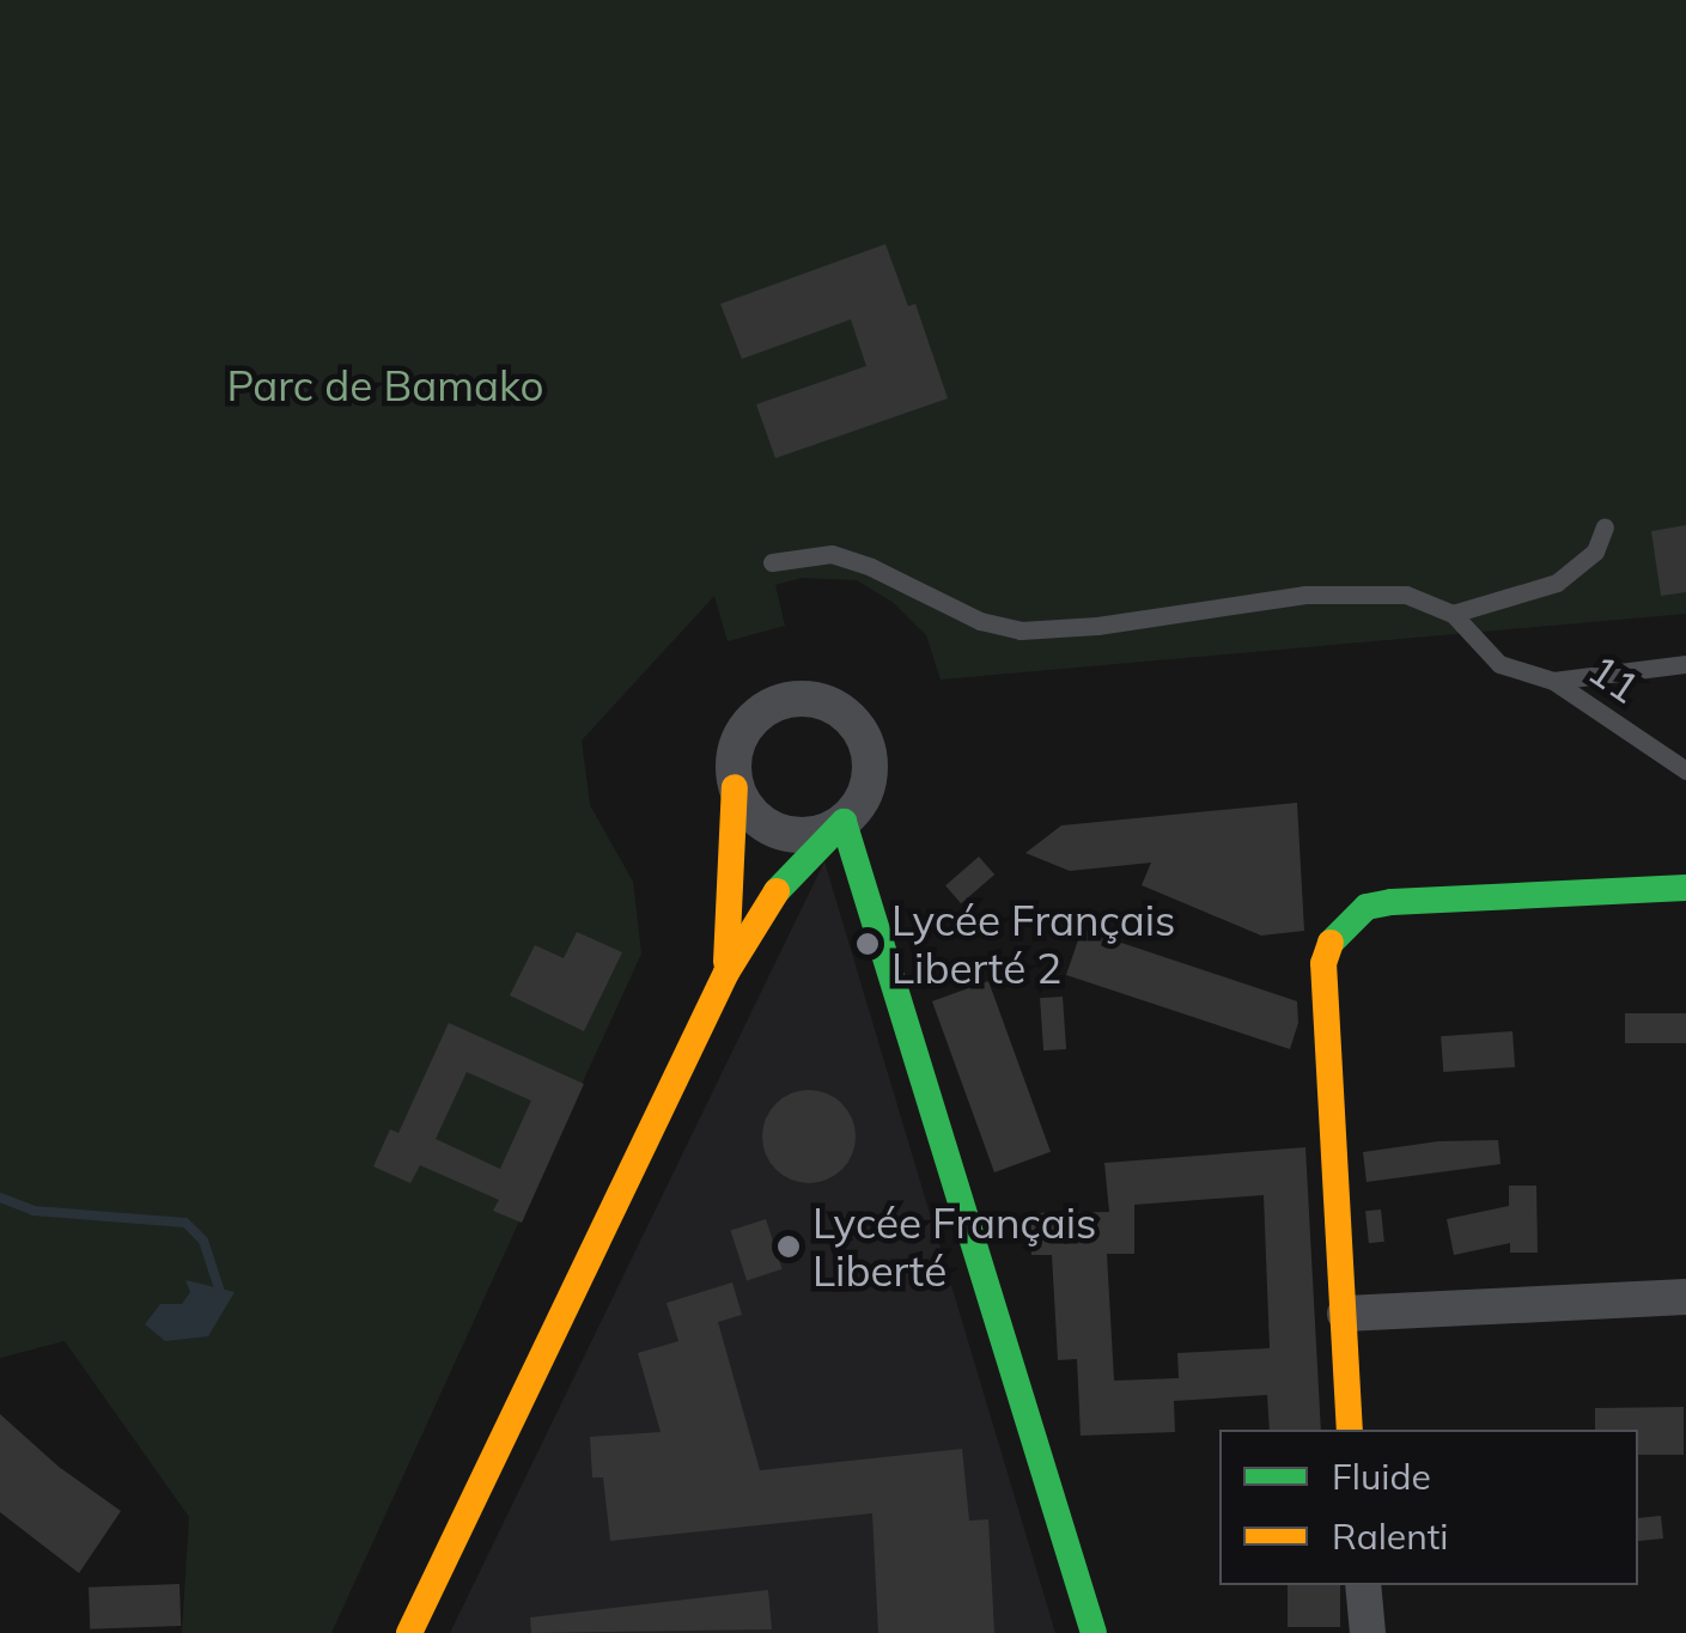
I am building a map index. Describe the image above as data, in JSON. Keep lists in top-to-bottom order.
{
  "streets": {
    "lane": ["11"]
  },
  "parks": ["Parc de Bamako"],
  "places": ["Lycée Français Liberté 2", "Lycée Français Liberté"],
  "legend": ["Fluide", "Ralenti"]
}
